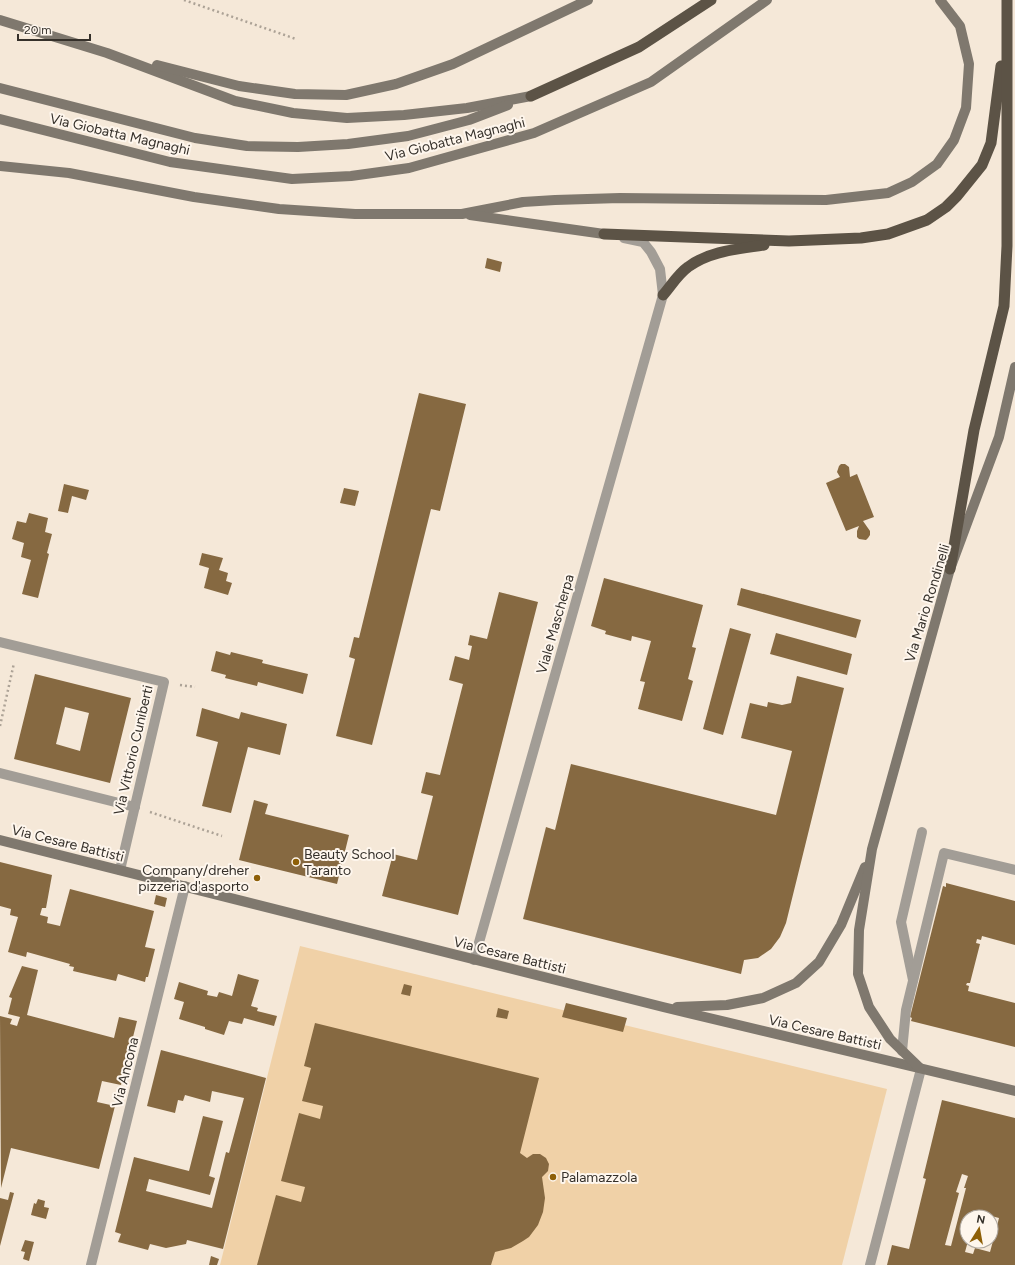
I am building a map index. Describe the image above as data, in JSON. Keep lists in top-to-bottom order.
{
  "streets": {
    "main road": ["Via Giobatta Magnaghi", "Via Mario Rondinelli", "Via Cesare Battisti"],
    "street": ["Viale Mascherpa", "Via Vittorio Cuniberti", "Via Ancona"]
  },
  "crossings": [
    ["Via Mario Rondinelli", "Via Cesare Battisti"],
    ["Viale Mascherpa", "Via Cesare Battisti"],
    ["Via Vittorio Cuniberti", "Via Cesare Battisti"],
    ["Via Cesare Battisti", "Via Ancona"]
  ],
  "places": ["Beauty School Taranto", "Company/dreher pizzeria d'asporto", "Palamazzola"],
  "scale_bar": "20 m",
  "north": "top"
}
